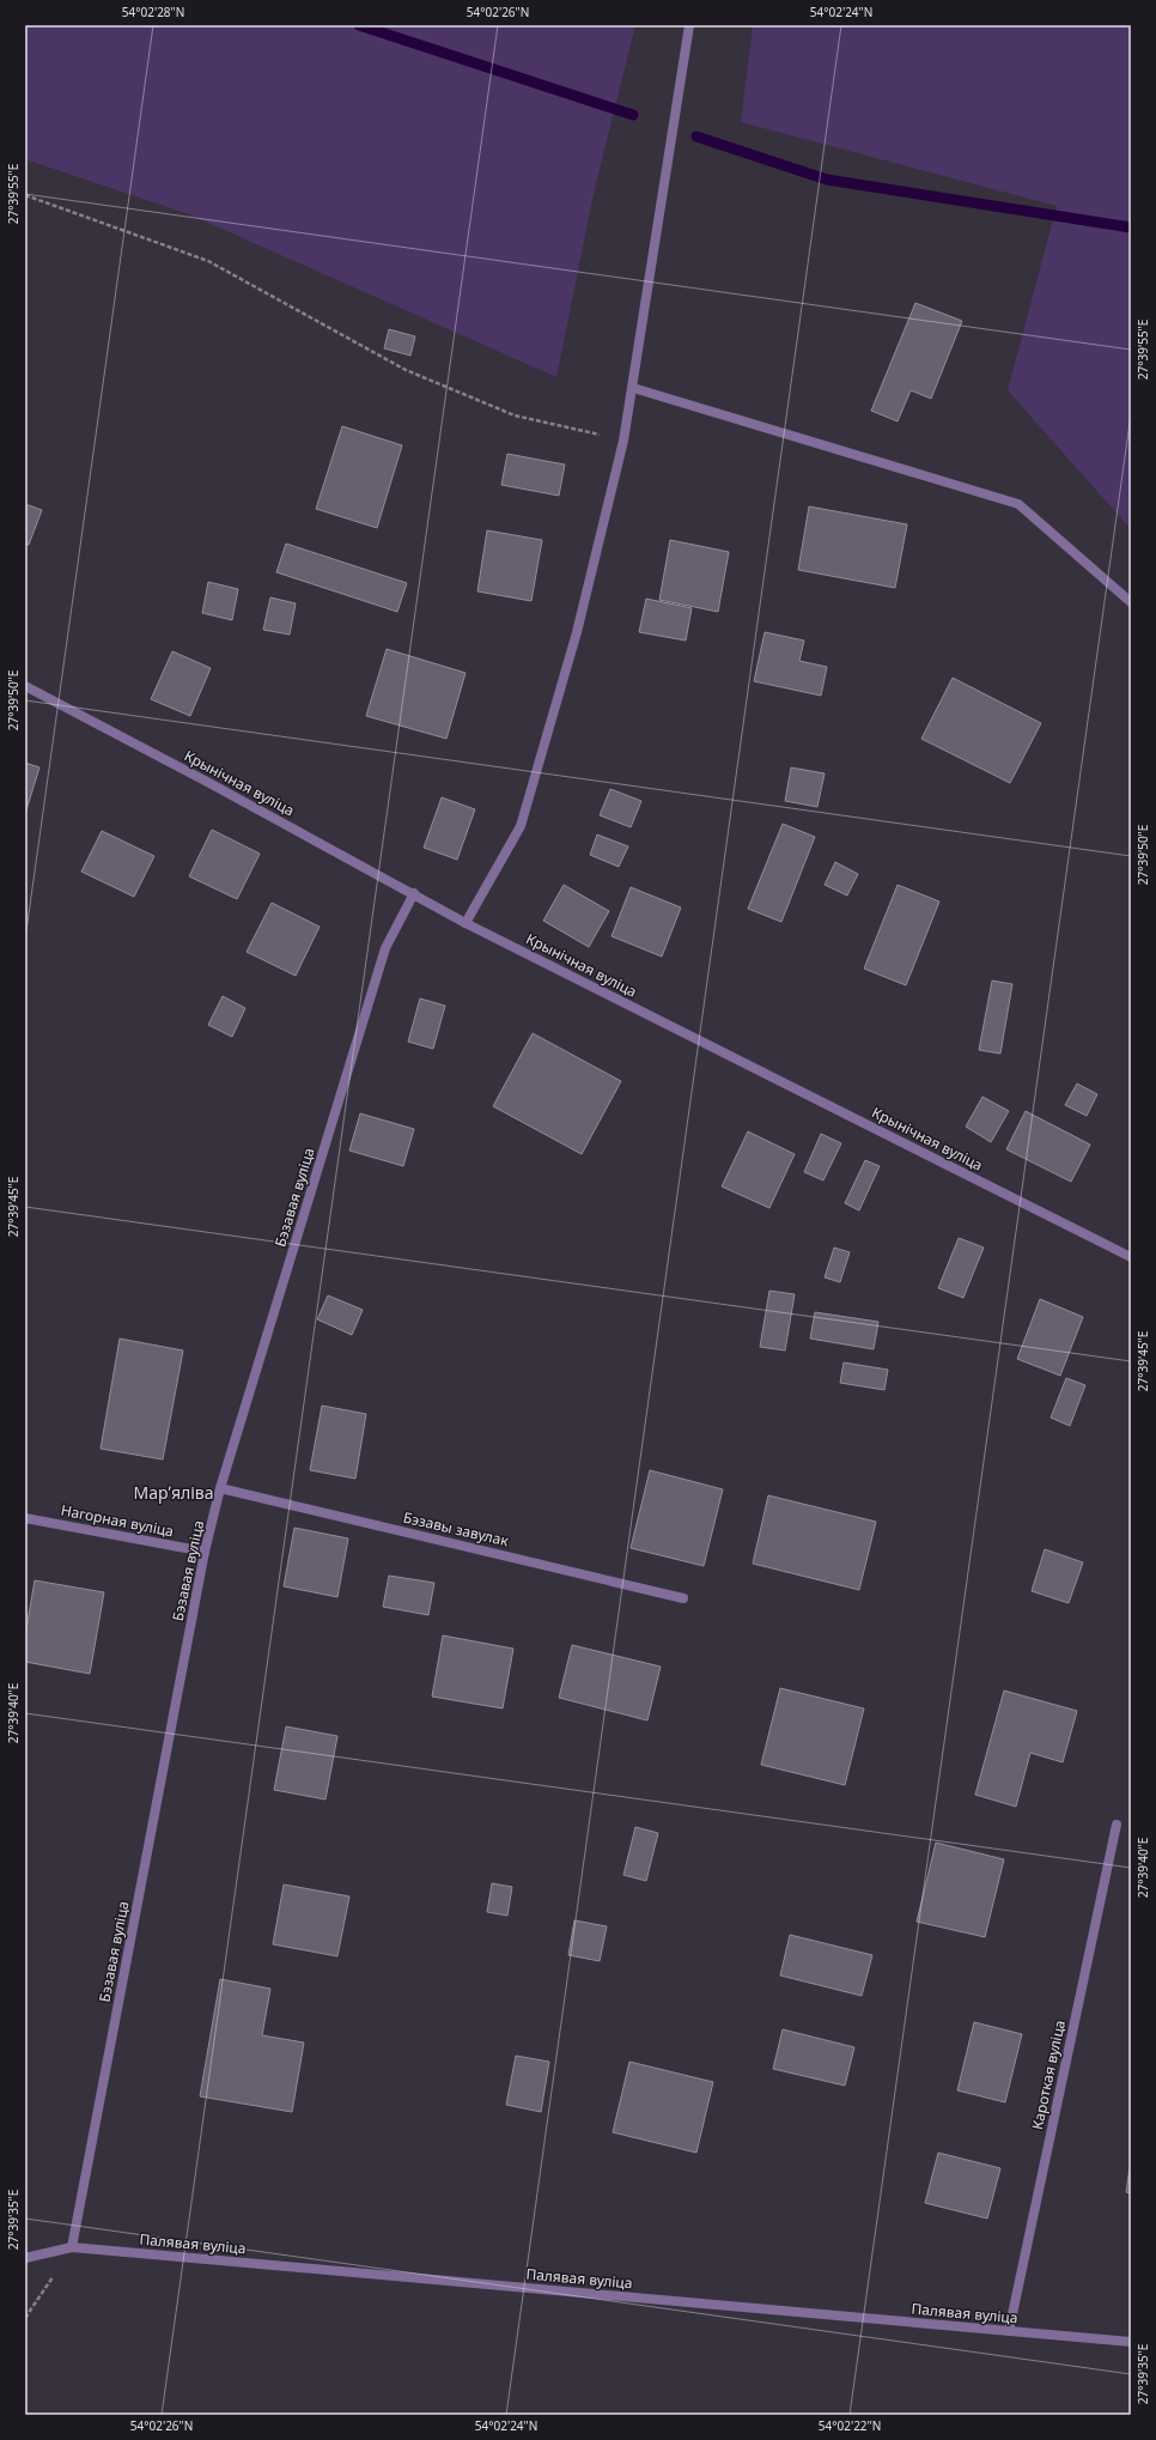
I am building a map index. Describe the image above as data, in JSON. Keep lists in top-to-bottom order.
{
  "streets": {
    "street": [
      "Крынічная вуліца",
      "Бэзавая вуліца",
      "Нагорная вуліца",
      "Бэзавы завулак",
      "Кароткая вуліца",
      "Палявая вуліца"
    ]
  },
  "crossings": [
    ["Крынічная вуліца", "Бэзавая вуліца"],
    ["Бэзавая вуліца", "Нагорная вуліца"],
    ["Бэзавая вуліца", "Бэзавы завулак"],
    ["Бэзавая вуліца", "Палявая вуліца"],
    ["Кароткая вуліца", "Палявая вуліца"]
  ],
  "districts": ["Марʼяліва"],
  "coordinates": [
    "54°02'28\"N",
    "54°02'26\"N",
    "54°02'24\"N",
    "27°39'55\"E",
    "27°39'50\"E",
    "27°39'45\"E",
    "27°39'40\"E",
    "27°39'35\"E",
    "54°02'22\"N"
  ]
}
